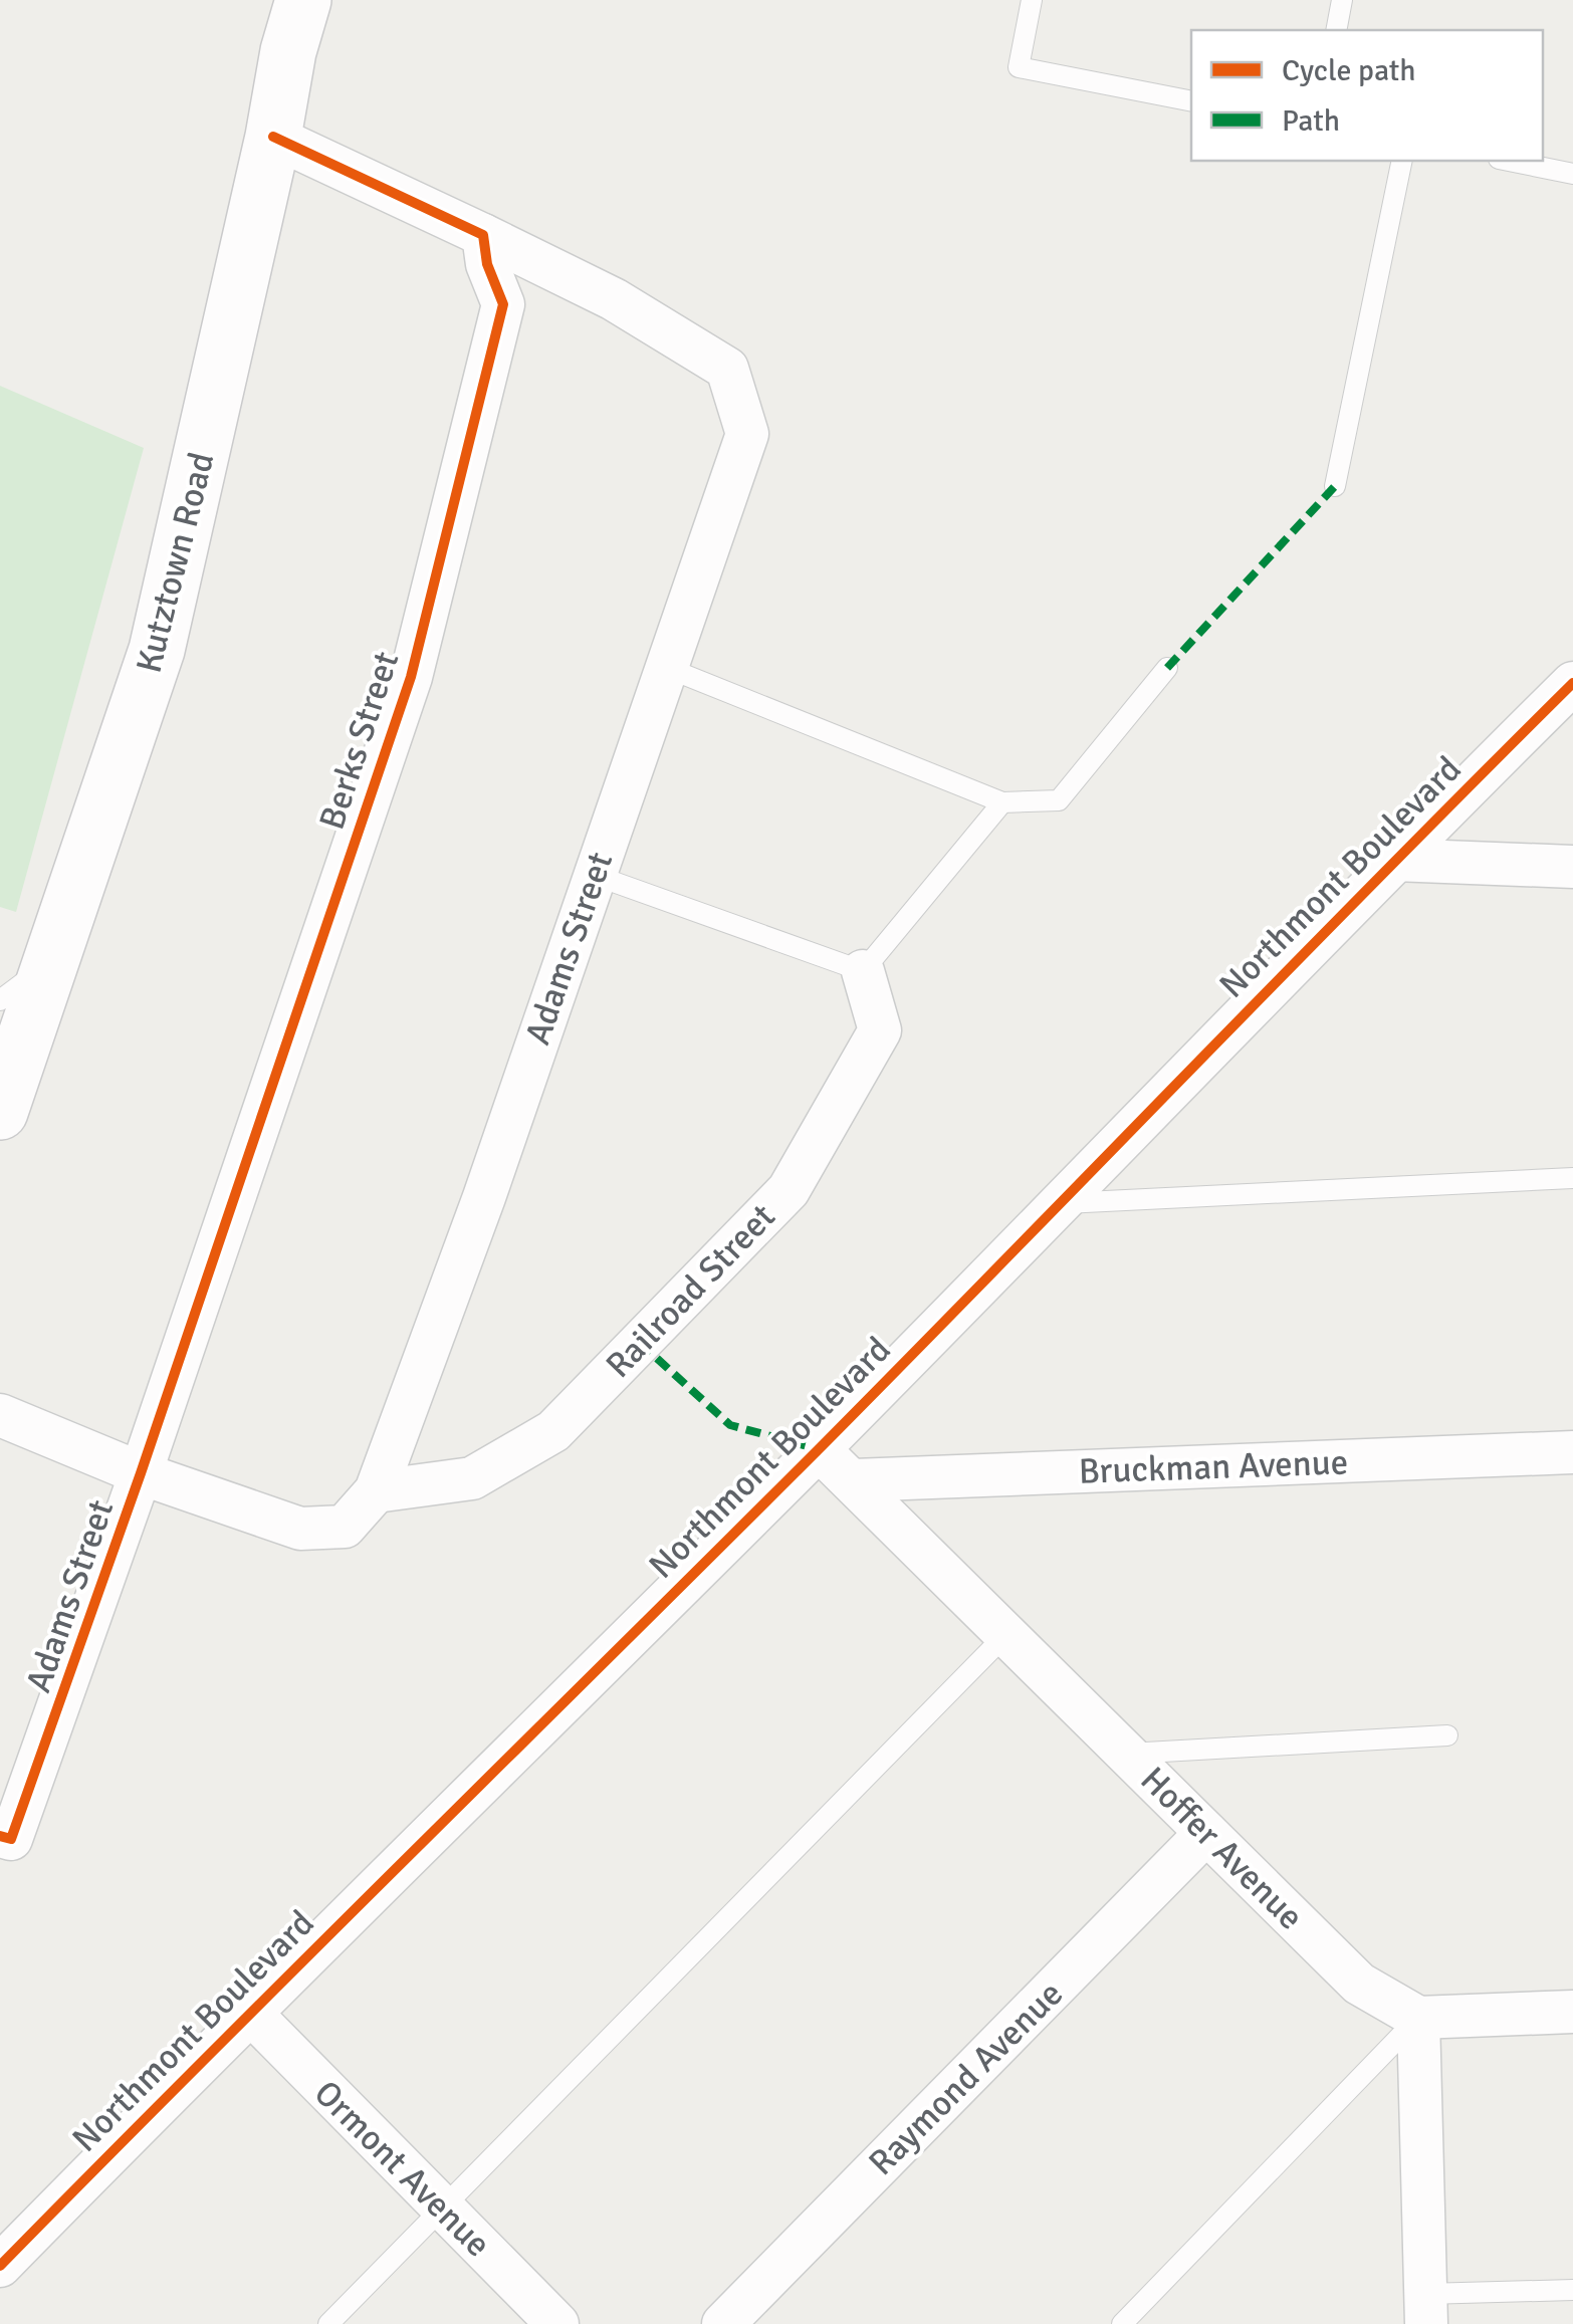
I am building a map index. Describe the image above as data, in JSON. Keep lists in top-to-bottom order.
{
  "streets": {
    "main road": ["Kutztown Road"],
    "street": [
      "Berks Street",
      "Northmont Boulevard",
      "Adams Street",
      "Railroad Street",
      "Bruckman Avenue",
      "Hoffer Avenue",
      "Raymond Avenue",
      "Ormont Avenue"
    ]
  },
  "crossings": [
    ["Berks Street", "Adams Street"],
    ["Northmont Boulevard", "Hoffer Avenue"],
    ["Northmont Boulevard", "Ormont Avenue"],
    ["Adams Street", "Railroad Street"],
    ["Bruckman Avenue", "Hoffer Avenue"],
    ["Hoffer Avenue", "Raymond Avenue"]
  ],
  "legend": ["Cycle path", "Path"]
}
